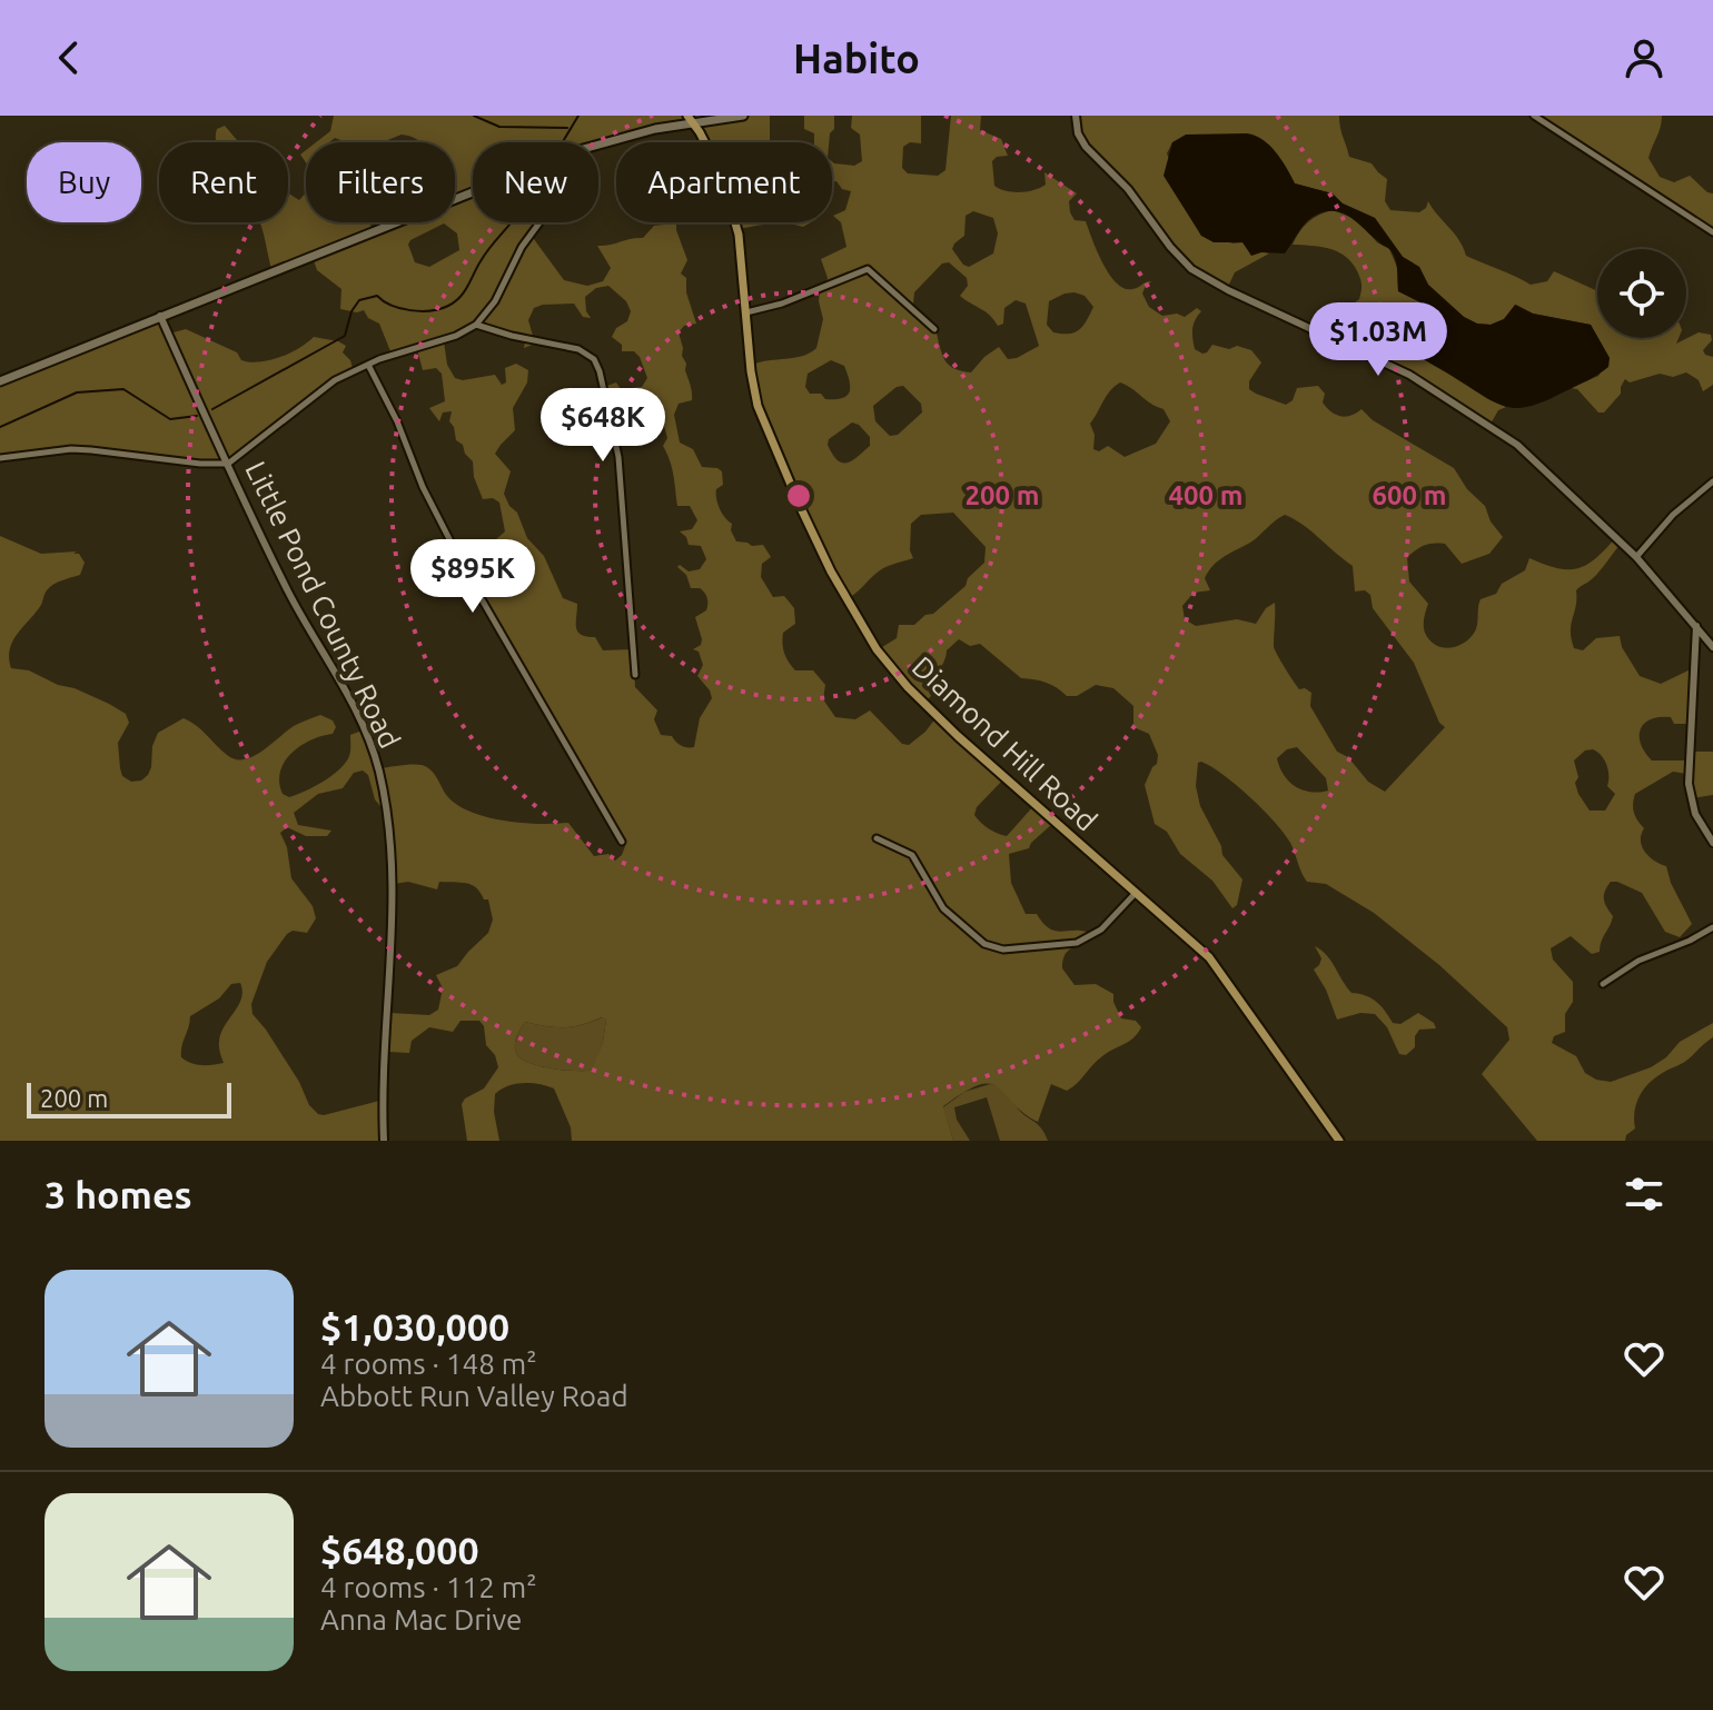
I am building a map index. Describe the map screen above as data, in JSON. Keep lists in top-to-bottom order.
{
  "streets": {
    "main road": ["Diamond Hill Road"],
    "street": ["Little Pond County Road"]
  },
  "scale_bar": "200 m",
  "page": {
    "header": "Habito",
    "chip": [
      "Buy",
      "Rent",
      "Filters",
      "New",
      "Apartment"
    ],
    "price": ["$1.03M", "$648K", "$895K"],
    "scale": "200 m",
    "heading": "3 homes",
    "list": [
      {
        "name": "$1,030,000",
        "note": "4 rooms · 148 m² · Abbott Run Valley Road"
      },
      {
        "name": "$648,000",
        "note": "4 rooms · 112 m² · Anna Mac Drive"
      }
    ]
  },
  "rings": ["200 m", "400 m", "600 m"]
}
